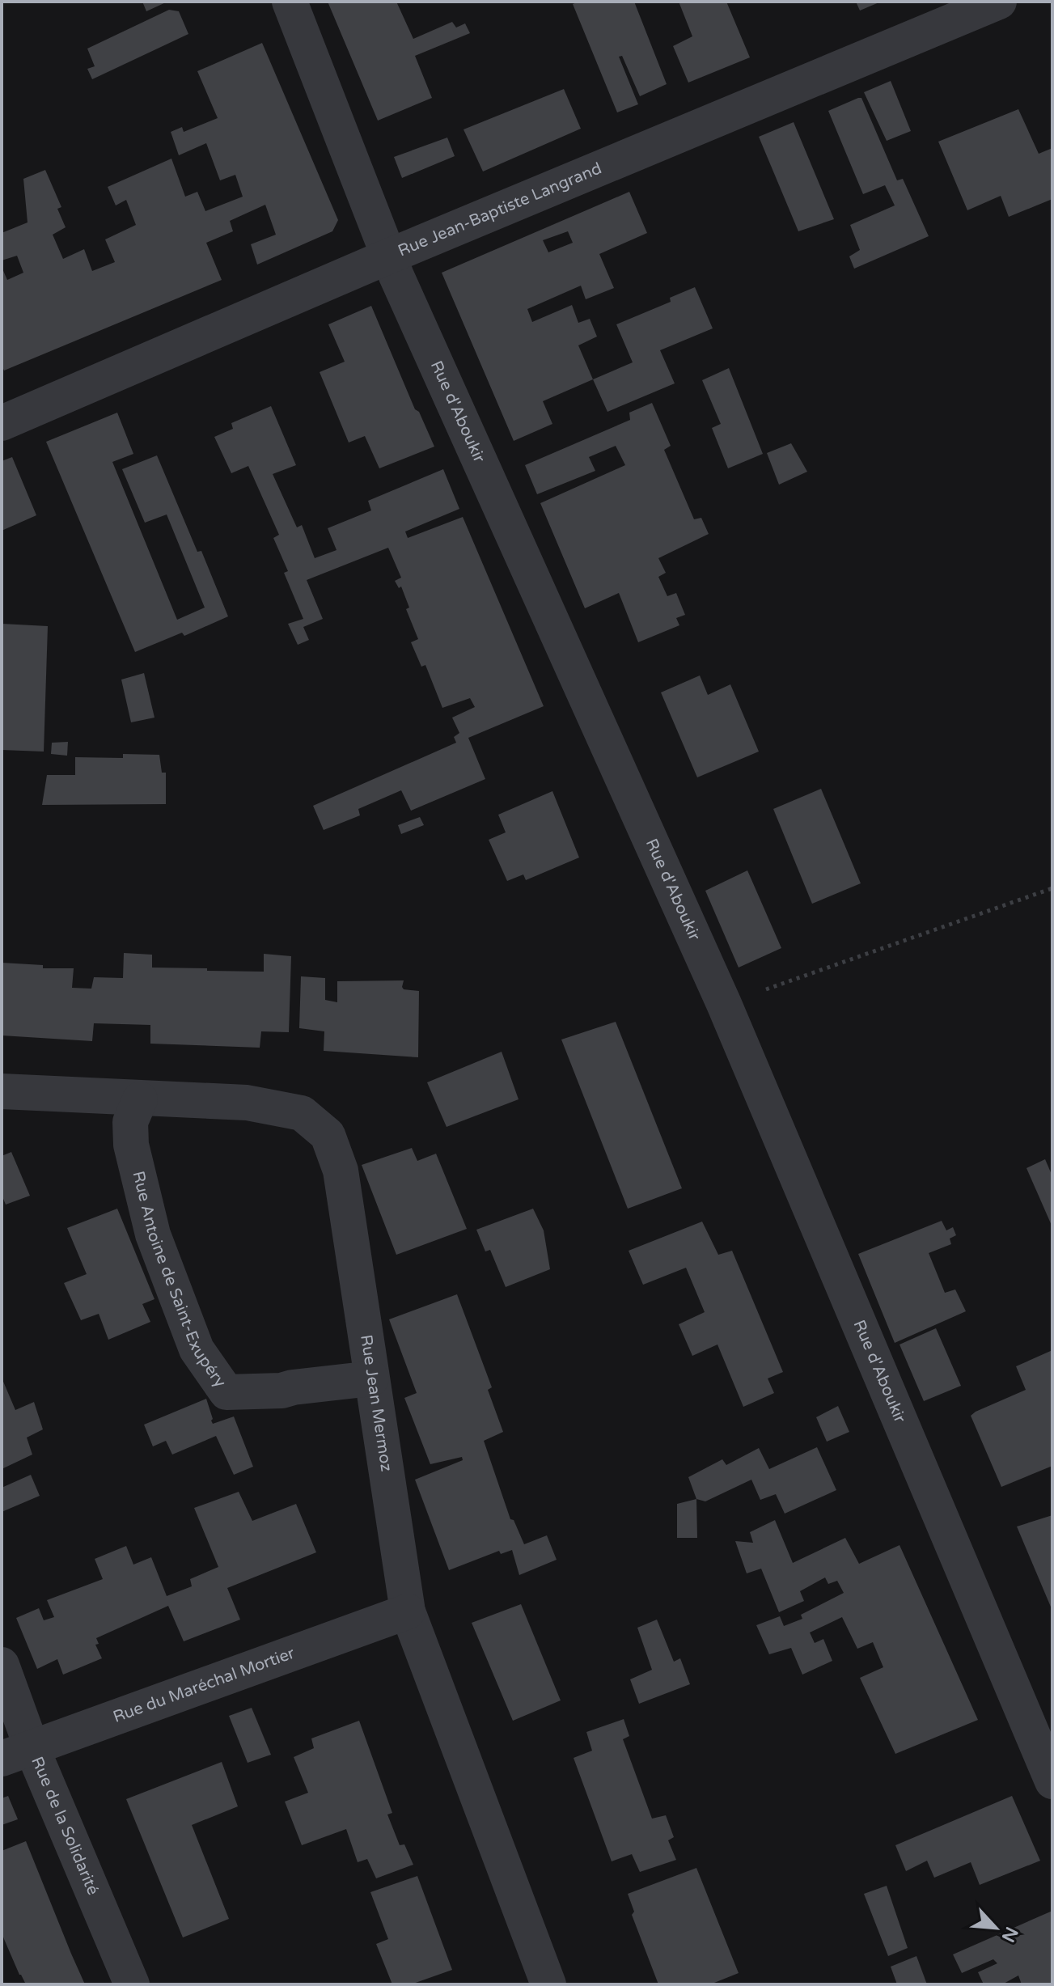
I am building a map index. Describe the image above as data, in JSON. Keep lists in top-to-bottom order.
{
  "streets": {
    "street": [
      "Rue Jean-Baptiste Langrand",
      "Rue d'Aboukir",
      "Rue Antoine de Saint-Exupéry",
      "Rue Jean Mermoz",
      "Rue du Maréchal Mortier",
      "Rue de la Solidarité"
    ]
  },
  "crossings": [
    ["Rue Jean-Baptiste Langrand", "Rue d'Aboukir"],
    ["Rue Antoine de Saint-Exupéry", "Rue Jean Mermoz"],
    ["Rue Jean Mermoz", "Rue du Maréchal Mortier"],
    ["Rue du Maréchal Mortier", "Rue de la Solidarité"]
  ],
  "north": "bottom right"
}
